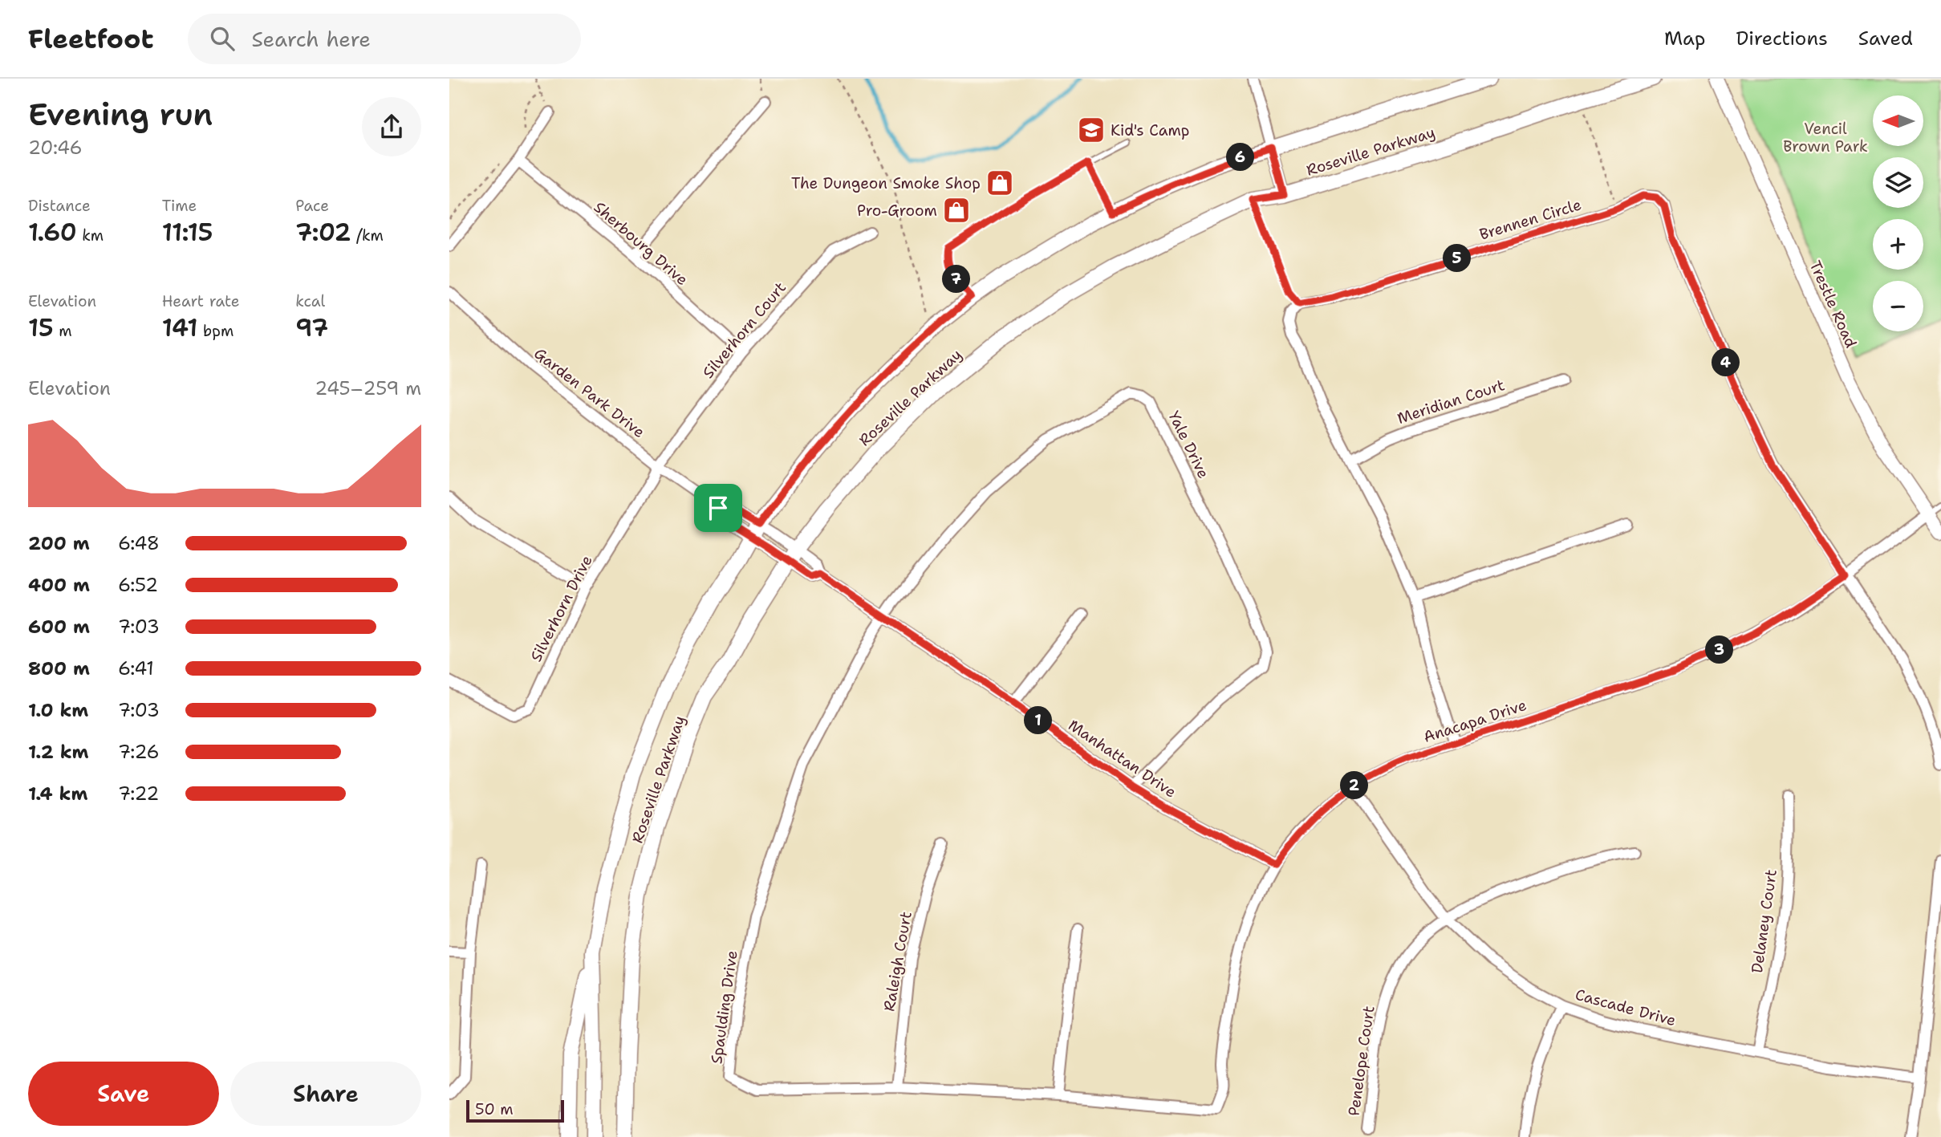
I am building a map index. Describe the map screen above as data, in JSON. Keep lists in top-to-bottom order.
{
  "streets": {
    "main road": ["Roseville Parkway"],
    "street": [
      "Brennen Circle",
      "Sherbourg Drive",
      "Trestle Road",
      "Silverhorn Court",
      "Garden Park Drive",
      "Meridian Court",
      "Yale Drive",
      "Silverhorn Drive",
      "Anacapa Drive",
      "Manhattan Drive",
      "Delaney Court",
      "Raleigh Court",
      "Spaulding Drive",
      "Cascade Drive",
      "Penelope Court"
    ]
  },
  "crossings": [
    ["Roseville Parkway", "Garden Park Drive"],
    ["Roseville Parkway", "Manhattan Drive"],
    ["Brennen Circle", "Anacapa Drive"],
    ["Sherbourg Drive", "Silverhorn Court"],
    ["Trestle Road", "Anacapa Drive"],
    ["Silverhorn Court", "Garden Park Drive"],
    ["Silverhorn Court", "Silverhorn Drive"],
    ["Garden Park Drive", "Silverhorn Drive"],
    ["Garden Park Drive", "Manhattan Drive"],
    ["Yale Drive", "Manhattan Drive"],
    ["Yale Drive", "Spaulding Drive"],
    ["Anacapa Drive", "Manhattan Drive"],
    ["Anacapa Drive", "Spaulding Drive"],
    ["Anacapa Drive", "Cascade Drive"],
    ["Manhattan Drive", "Spaulding Drive"],
    ["Delaney Court", "Cascade Drive"],
    ["Raleigh Court", "Spaulding Drive"],
    ["Cascade Drive", "Penelope Court"]
  ],
  "parks": ["Vencil Brown Park"],
  "places": {
    "school or university": ["Kid's Camp"],
    "shop": ["The Dungeon Smoke Shop", "Pro-Groom"]
  },
  "scale_bar": "50 m",
  "north": "left",
  "page": {
    "header": "Fleetfoot",
    "search": "Search here",
    "nav": ["Map", "Directions", "Saved"],
    "heading": ["Evening run", "20:46"],
    "map_buttons": ["+", "−"],
    "pins": [
      "6",
      "5",
      "7",
      "4",
      "3",
      "1",
      "2"
    ],
    "stats": [
      ["Distance", "1.60 km"],
      ["Time", "11:15"],
      ["Pace", "7:02 /km"],
      ["Elevation", "15 m"],
      ["Heart rate", "141 bpm"],
      ["kcal", "97"]
    ],
    "chart": ["Elevation", "245–259 m"],
    "list": [
      {
        "name": "200 m",
        "note": "6:48"
      },
      {
        "name": "400 m",
        "note": "6:52"
      },
      {
        "name": "600 m",
        "note": "7:03"
      },
      {
        "name": "800 m",
        "note": "6:41"
      },
      {
        "name": "1.0 km",
        "note": "7:03"
      },
      {
        "name": "1.2 km",
        "note": "7:26"
      },
      {
        "name": "1.4 km",
        "note": "7:22"
      }
    ],
    "buttons": ["Save", "Share"],
    "scale": "50 m"
  }
}
